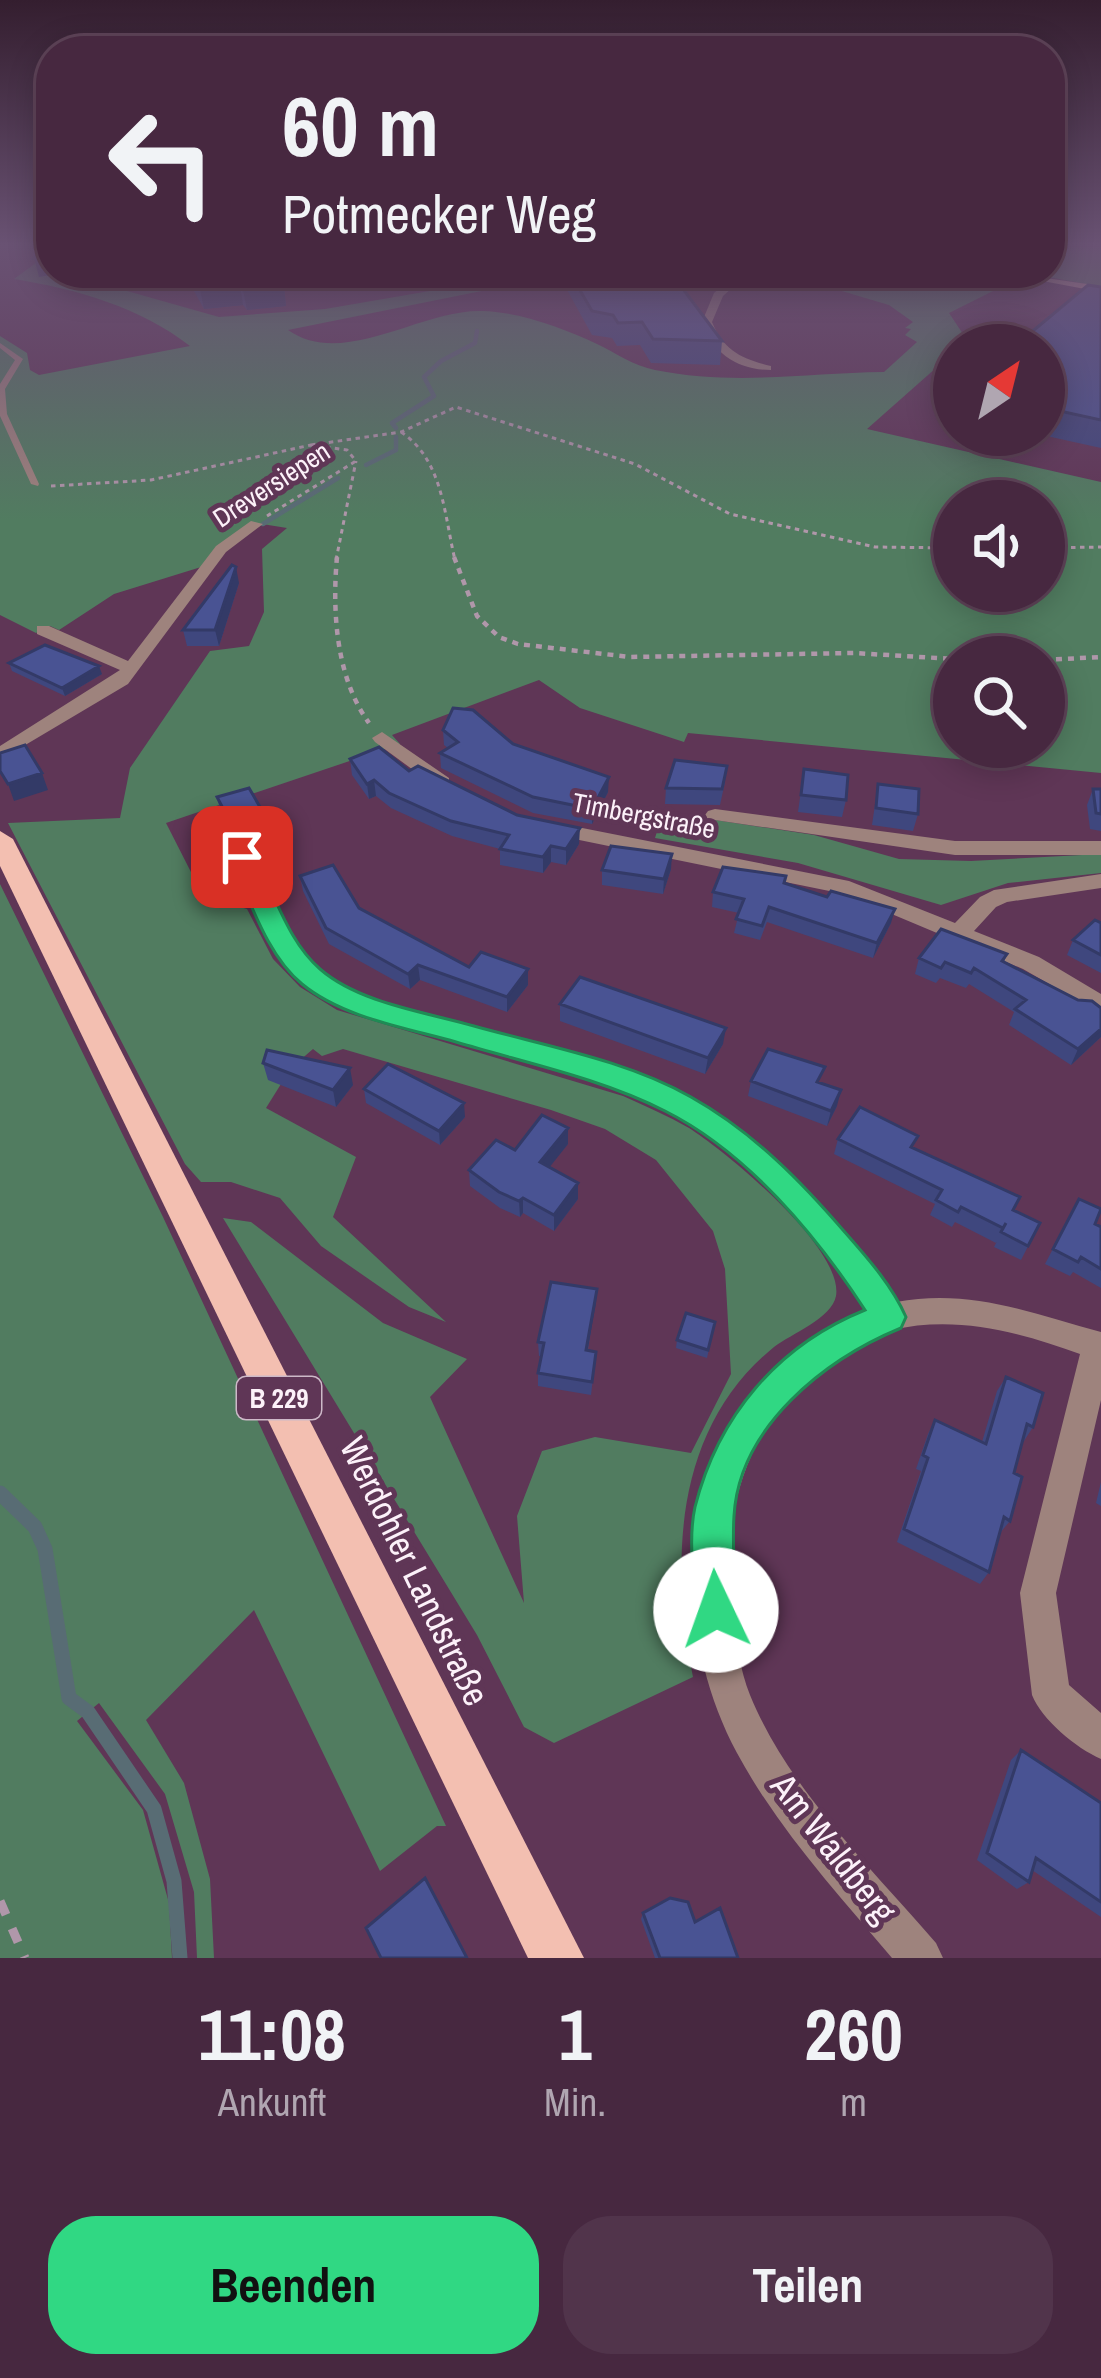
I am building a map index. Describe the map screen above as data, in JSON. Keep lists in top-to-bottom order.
{
  "streets": {
    "main road": ["B 229", "Werdohler Landstraße"],
    "street": ["Dreversiepen", "Timbergstraße", "Am Waldberg"]
  },
  "north": "top right",
  "page": {
    "turn": ["60 m", "Potmecker Weg"],
    "eta": [
      "11:08",
      "Ankunft",
      "1",
      "Min.",
      "260",
      "m"
    ],
    "buttons": ["Beenden", "Teilen"]
  }
}
